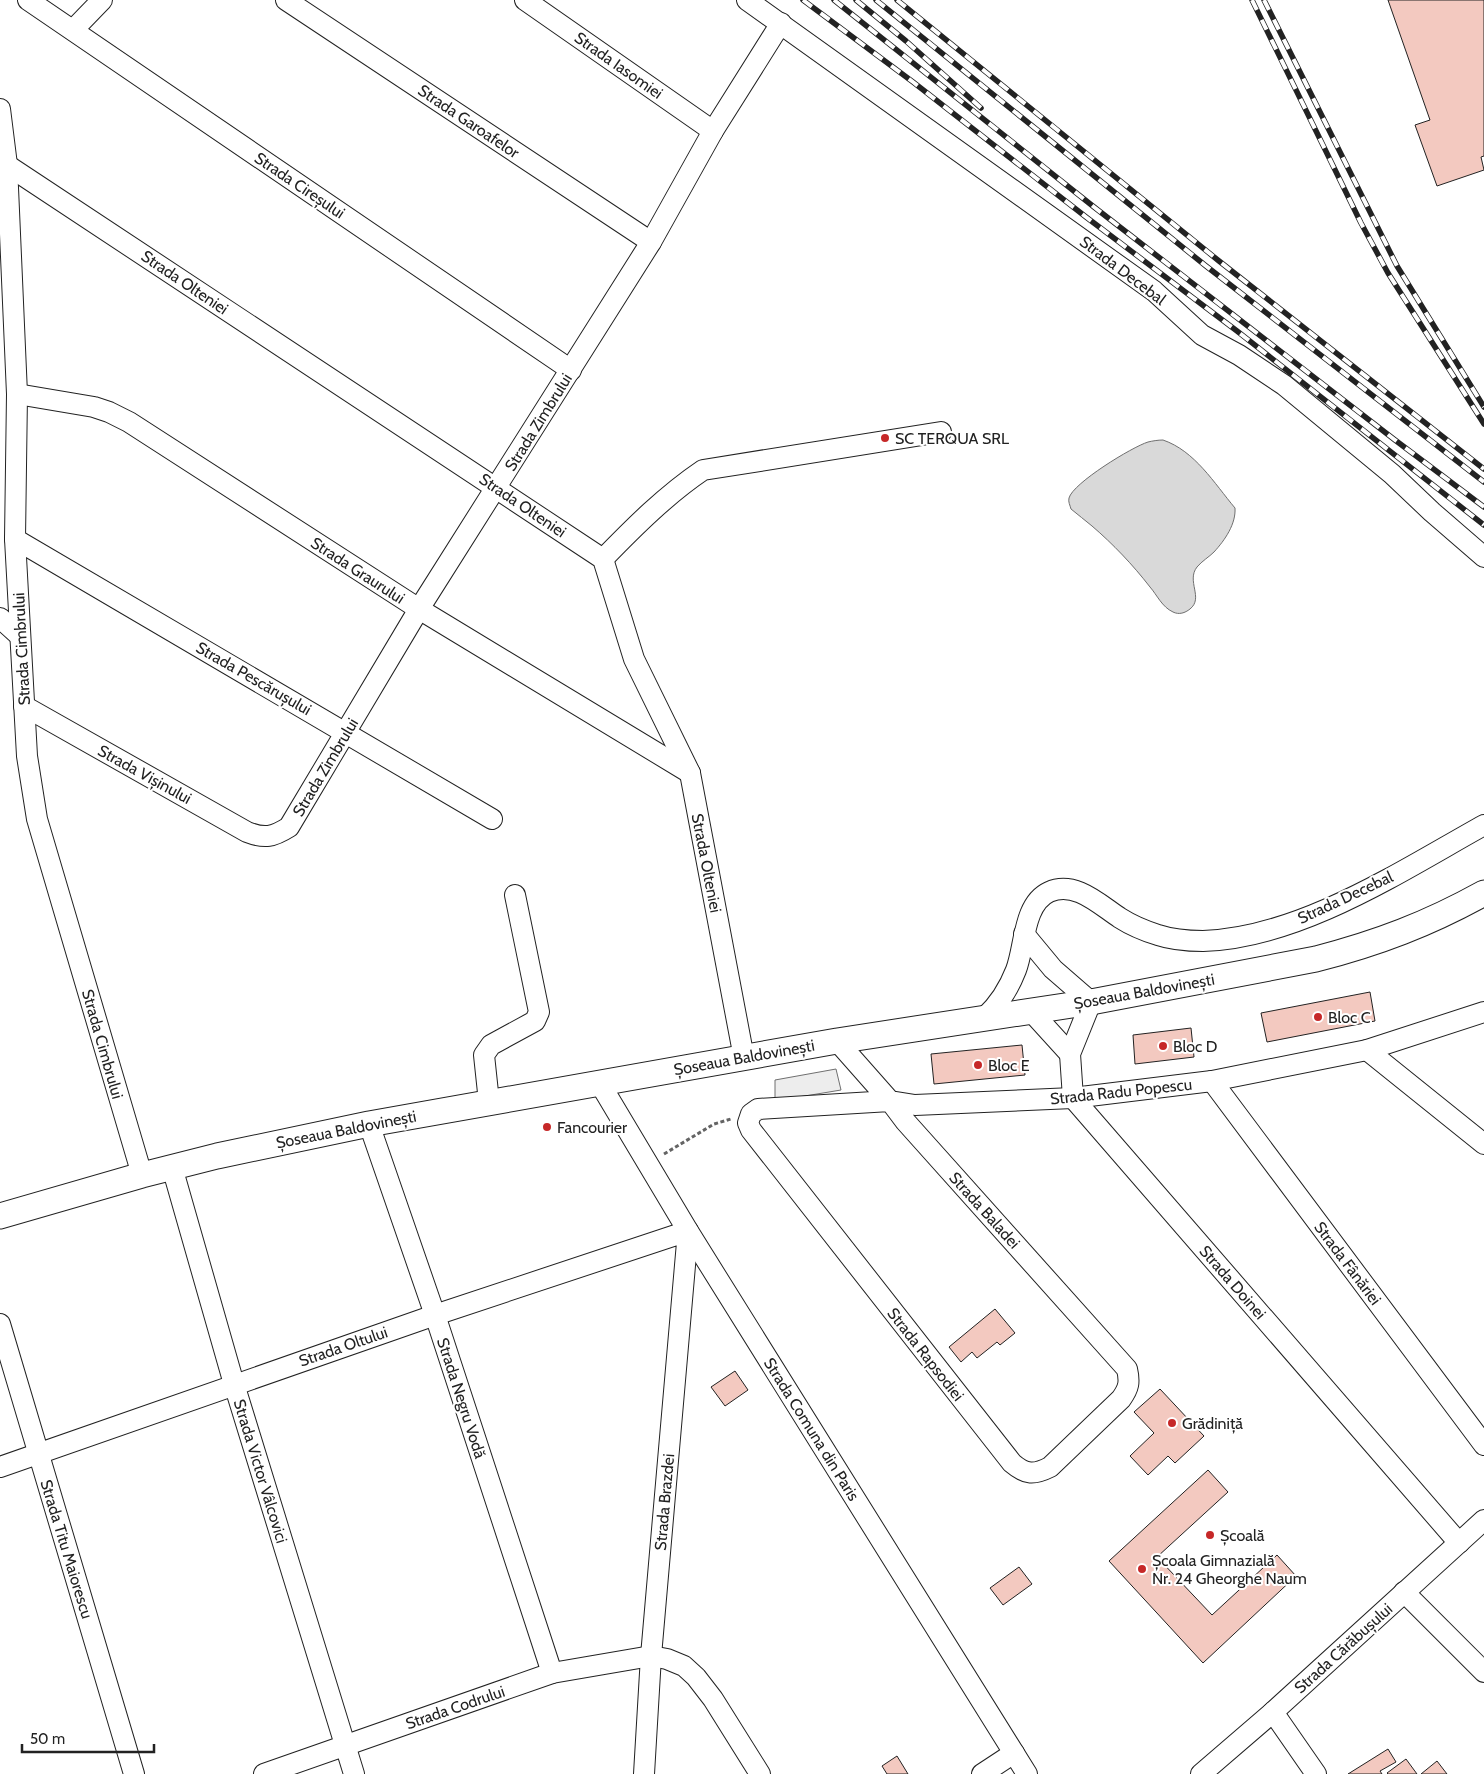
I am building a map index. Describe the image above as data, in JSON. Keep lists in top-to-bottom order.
{
  "streets": {
    "main road": ["Șoseaua Baldovinești"],
    "street": [
      "Strada Iasomiei",
      "Strada Garoafelor",
      "Strada Cireșului",
      "Strada Decebal",
      "Strada Olteniei",
      "Strada Zimbrului",
      "Strada Graurului",
      "Strada Cimbrului",
      "Strada Pescărușului",
      "Strada Vișinului",
      "Strada Radu Popescu",
      "Strada Baladei",
      "Strada Fânăriei",
      "Strada Doinei",
      "Strada Oltului",
      "Strada Rapsodiei",
      "Strada Negru Vodă",
      "Strada Comuna din Paris",
      "Strada Victor Vâlcovici",
      "Strada Brazdei",
      "Strada Titu Maiorescu",
      "Strada Cărăbușului",
      "Strada Codrului"
    ]
  },
  "crossings": [
    ["Strada Iasomiei", "Strada Zimbrului"],
    ["Strada Garoafelor", "Strada Zimbrului"],
    ["Strada Cireșului", "Strada Zimbrului"],
    ["Strada Decebal", "Strada Zimbrului"],
    ["Strada Decebal", "Șoseaua Baldovinești"],
    ["Strada Olteniei", "Strada Zimbrului"],
    ["Strada Olteniei", "Strada Graurului"],
    ["Strada Olteniei", "Strada Cimbrului"],
    ["Strada Olteniei", "Șoseaua Baldovinești"],
    ["Strada Zimbrului", "Strada Graurului"],
    ["Strada Zimbrului", "Strada Pescărușului"],
    ["Strada Zimbrului", "Strada Vișinului"],
    ["Strada Graurului", "Strada Cimbrului"],
    ["Strada Cimbrului", "Strada Pescărușului"],
    ["Strada Cimbrului", "Strada Vișinului"],
    ["Strada Cimbrului", "Șoseaua Baldovinești"],
    ["Șoseaua Baldovinești", "Strada Baladei"],
    ["Șoseaua Baldovinești", "Strada Negru Vodă"],
    ["Șoseaua Baldovinești", "Strada Comuna din Paris"],
    ["Șoseaua Baldovinești", "Strada Victor Vâlcovici"],
    ["Strada Radu Popescu", "Strada Baladei"],
    ["Strada Radu Popescu", "Strada Fânăriei"],
    ["Strada Radu Popescu", "Strada Doinei"],
    ["Strada Radu Popescu", "Strada Rapsodiei"],
    ["Strada Baladei", "Strada Rapsodiei"],
    ["Strada Doinei", "Strada Cărăbușului"],
    ["Strada Oltului", "Strada Negru Vodă"],
    ["Strada Oltului", "Strada Comuna din Paris"],
    ["Strada Oltului", "Strada Victor Vâlcovici"],
    ["Strada Oltului", "Strada Brazdei"],
    ["Strada Oltului", "Strada Titu Maiorescu"],
    ["Strada Negru Vodă", "Strada Codrului"],
    ["Strada Comuna din Paris", "Strada Brazdei"],
    ["Strada Victor Vâlcovici", "Strada Codrului"],
    ["Strada Brazdei", "Strada Codrului"]
  ],
  "places": [
    "SC TERQUA SRL",
    "Bloc C",
    "Bloc D",
    "Bloc E",
    "Fancourier",
    "Grădiniță",
    "Școală",
    "Școala Gimnazială Nr. 24 Gheorghe Naum"
  ],
  "scale_bar": "50 m"
}
